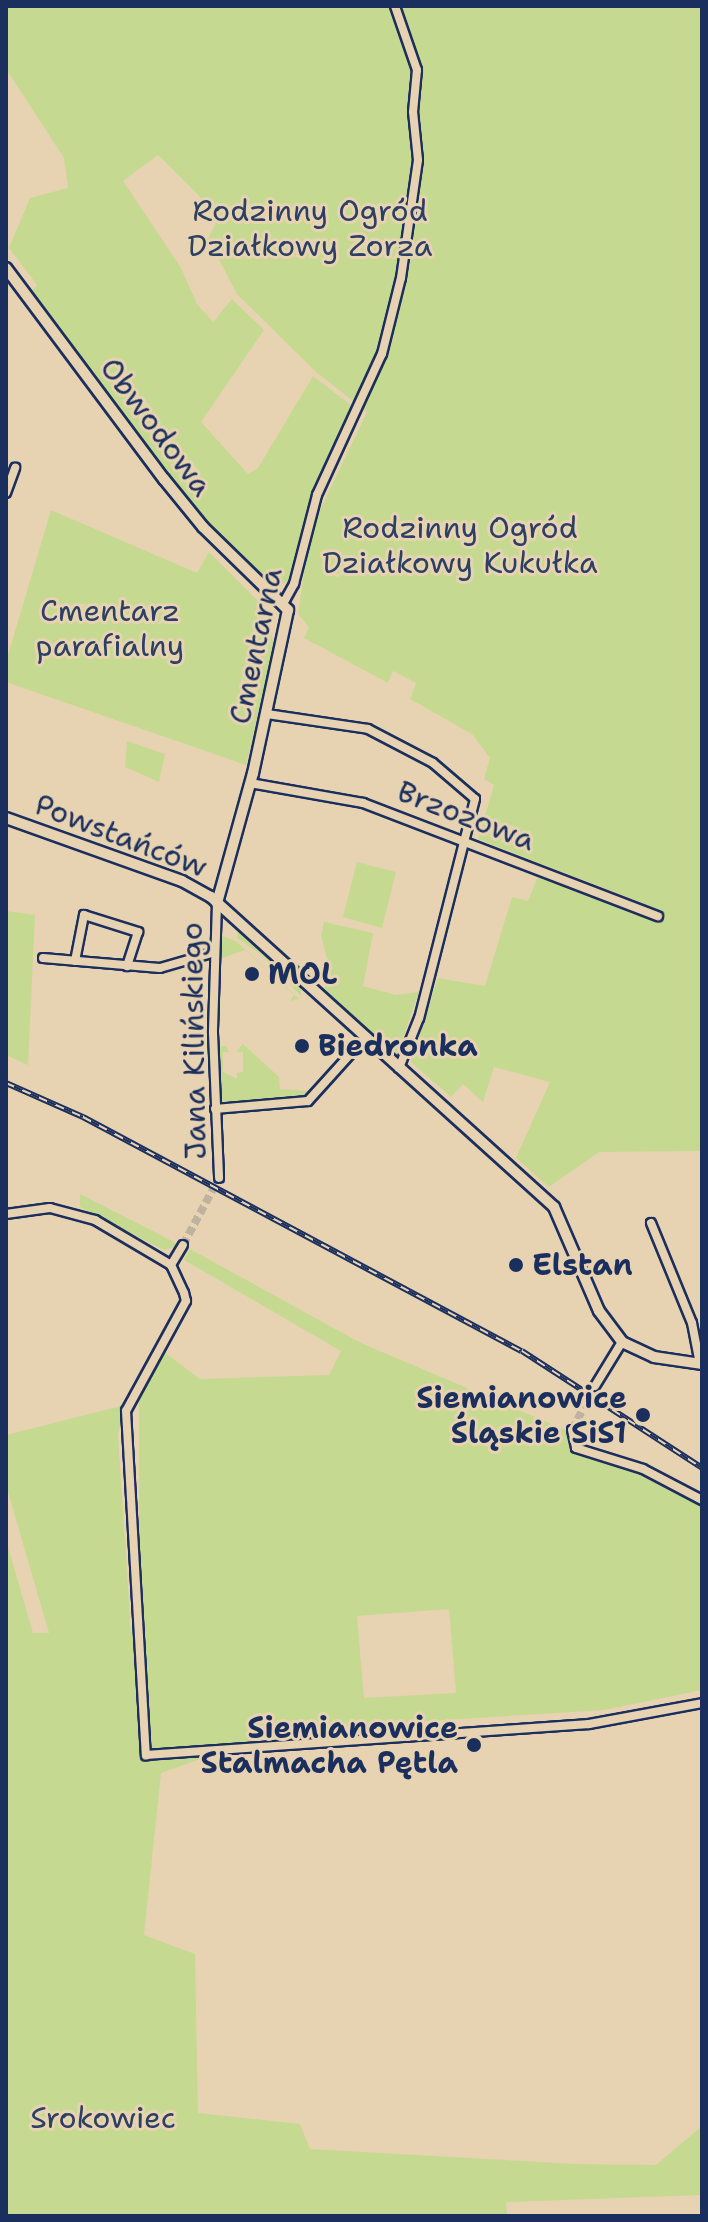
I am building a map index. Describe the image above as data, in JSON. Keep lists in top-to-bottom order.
{
  "streets": {
    "street": [
      "Obwodowa",
      "Cmentarna",
      "Brzozowa",
      "Powstańców",
      "Jana Kilińskiego"
    ]
  },
  "crossings": [
    ["Obwodowa", "Cmentarna"],
    ["Cmentarna", "Brzozowa"],
    ["Cmentarna", "Powstańców"],
    ["Cmentarna", "Jana Kilińskiego"],
    ["Powstańców", "Jana Kilińskiego"]
  ],
  "parks": [
    "Rodzinny Ogród Działkowy Zorza",
    "Rodzinny Ogród Działkowy Kukułka",
    "Cmentarz parafialny",
    "Srokowiec"
  ],
  "places": [
    "MOL",
    "Biedronka",
    "Elstan",
    "Siemianowice Śląskie SiS1",
    "Siemianowice Stalmacha Pętla"
  ]
}
